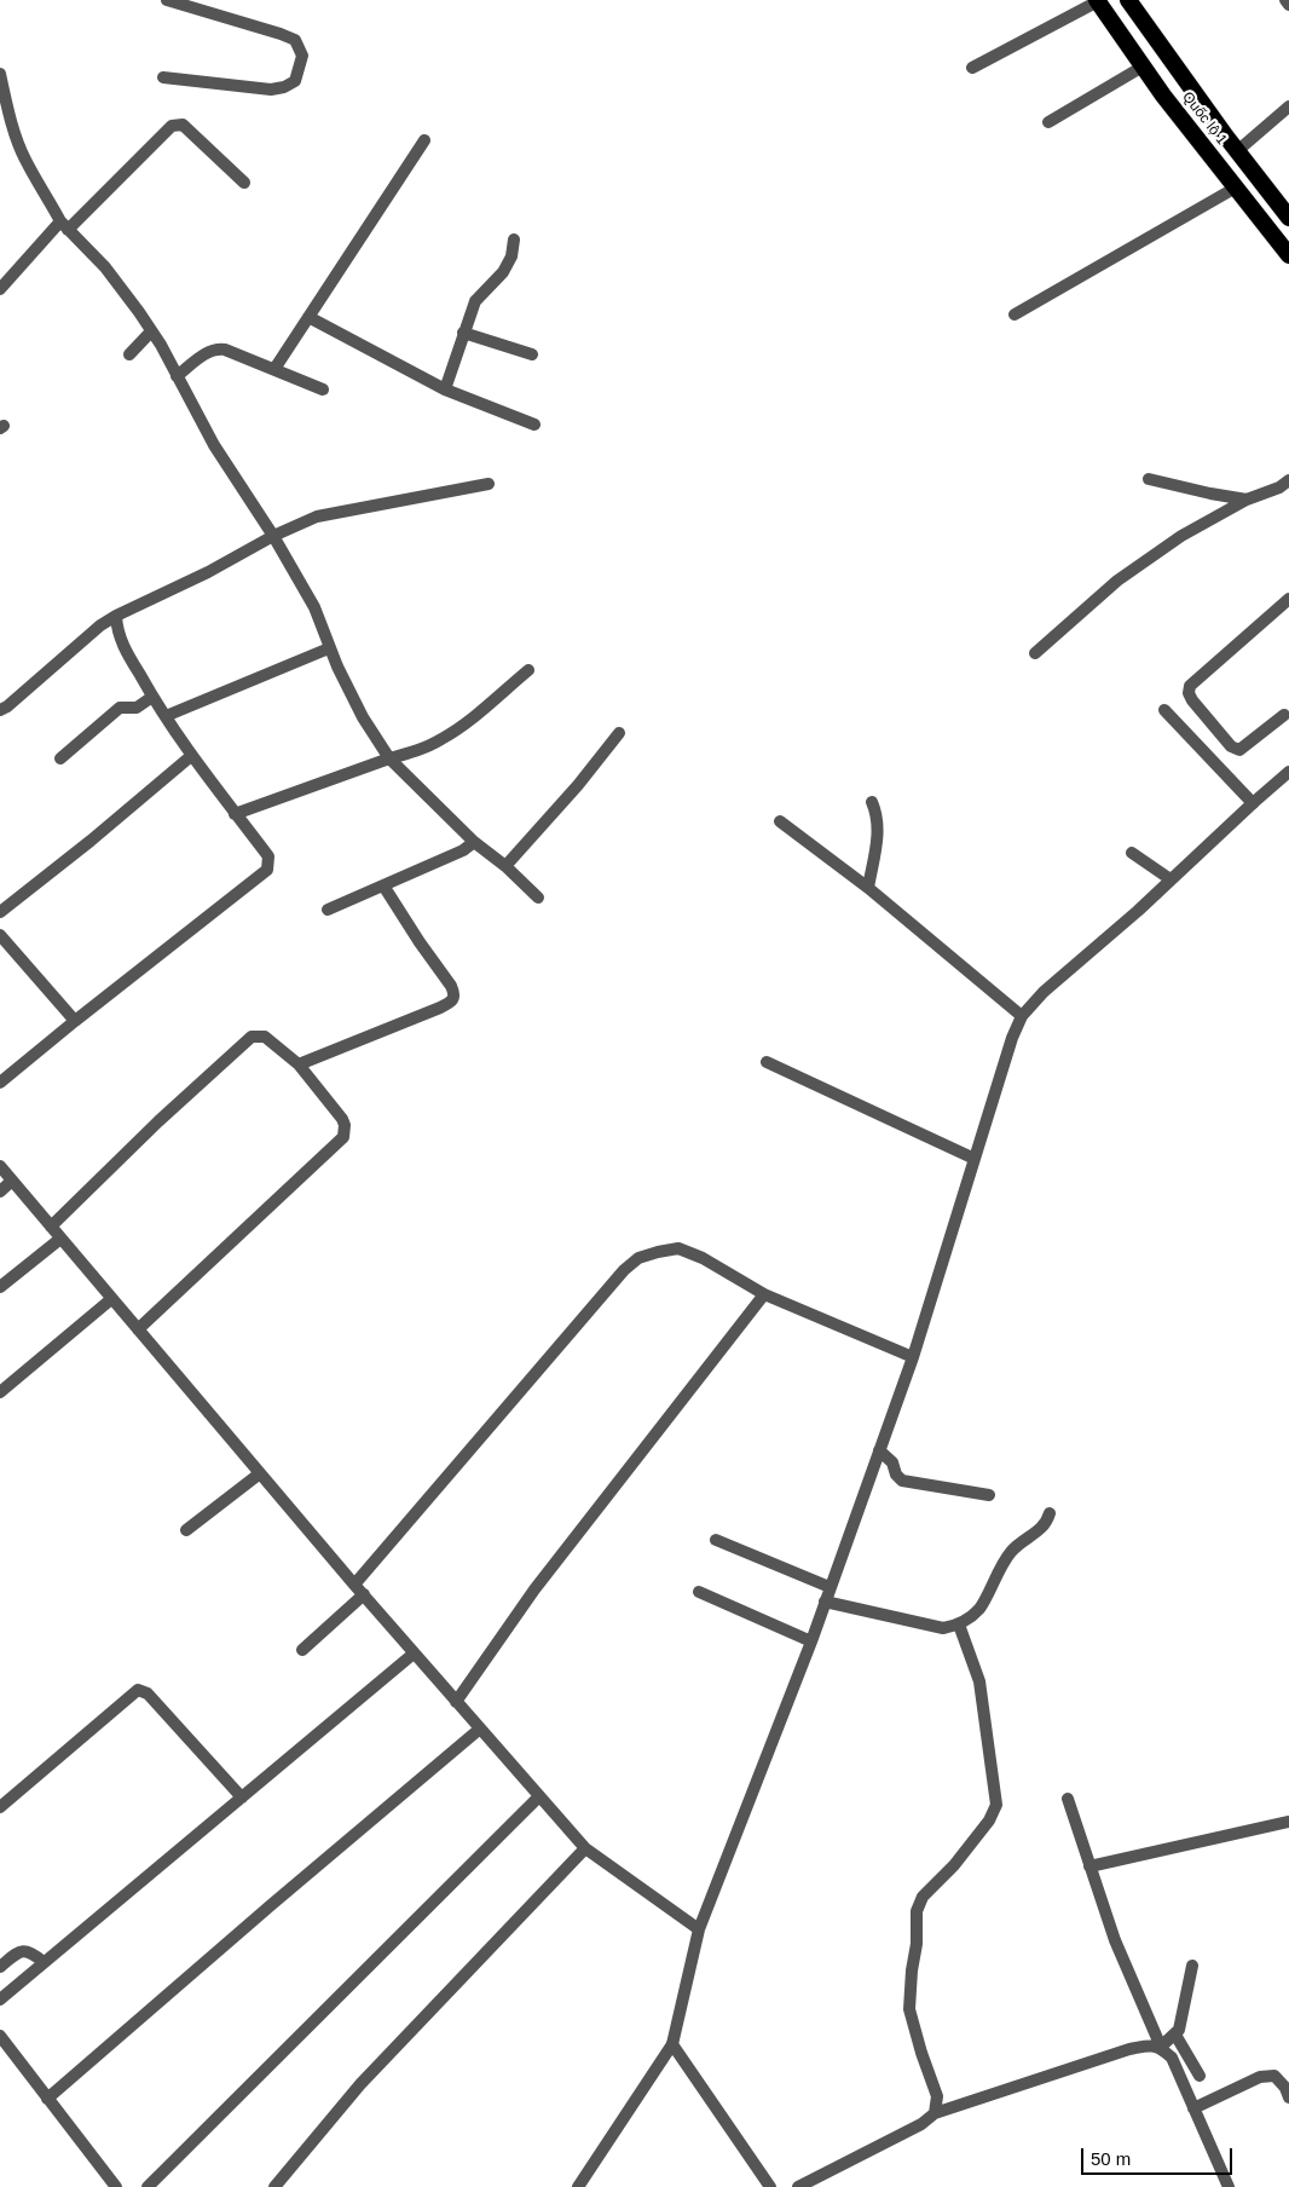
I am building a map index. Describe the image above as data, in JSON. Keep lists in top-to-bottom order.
{
  "streets": {
    "highway": ["Quốc lộ 1"]
  },
  "scale_bar": "50 m"
}
